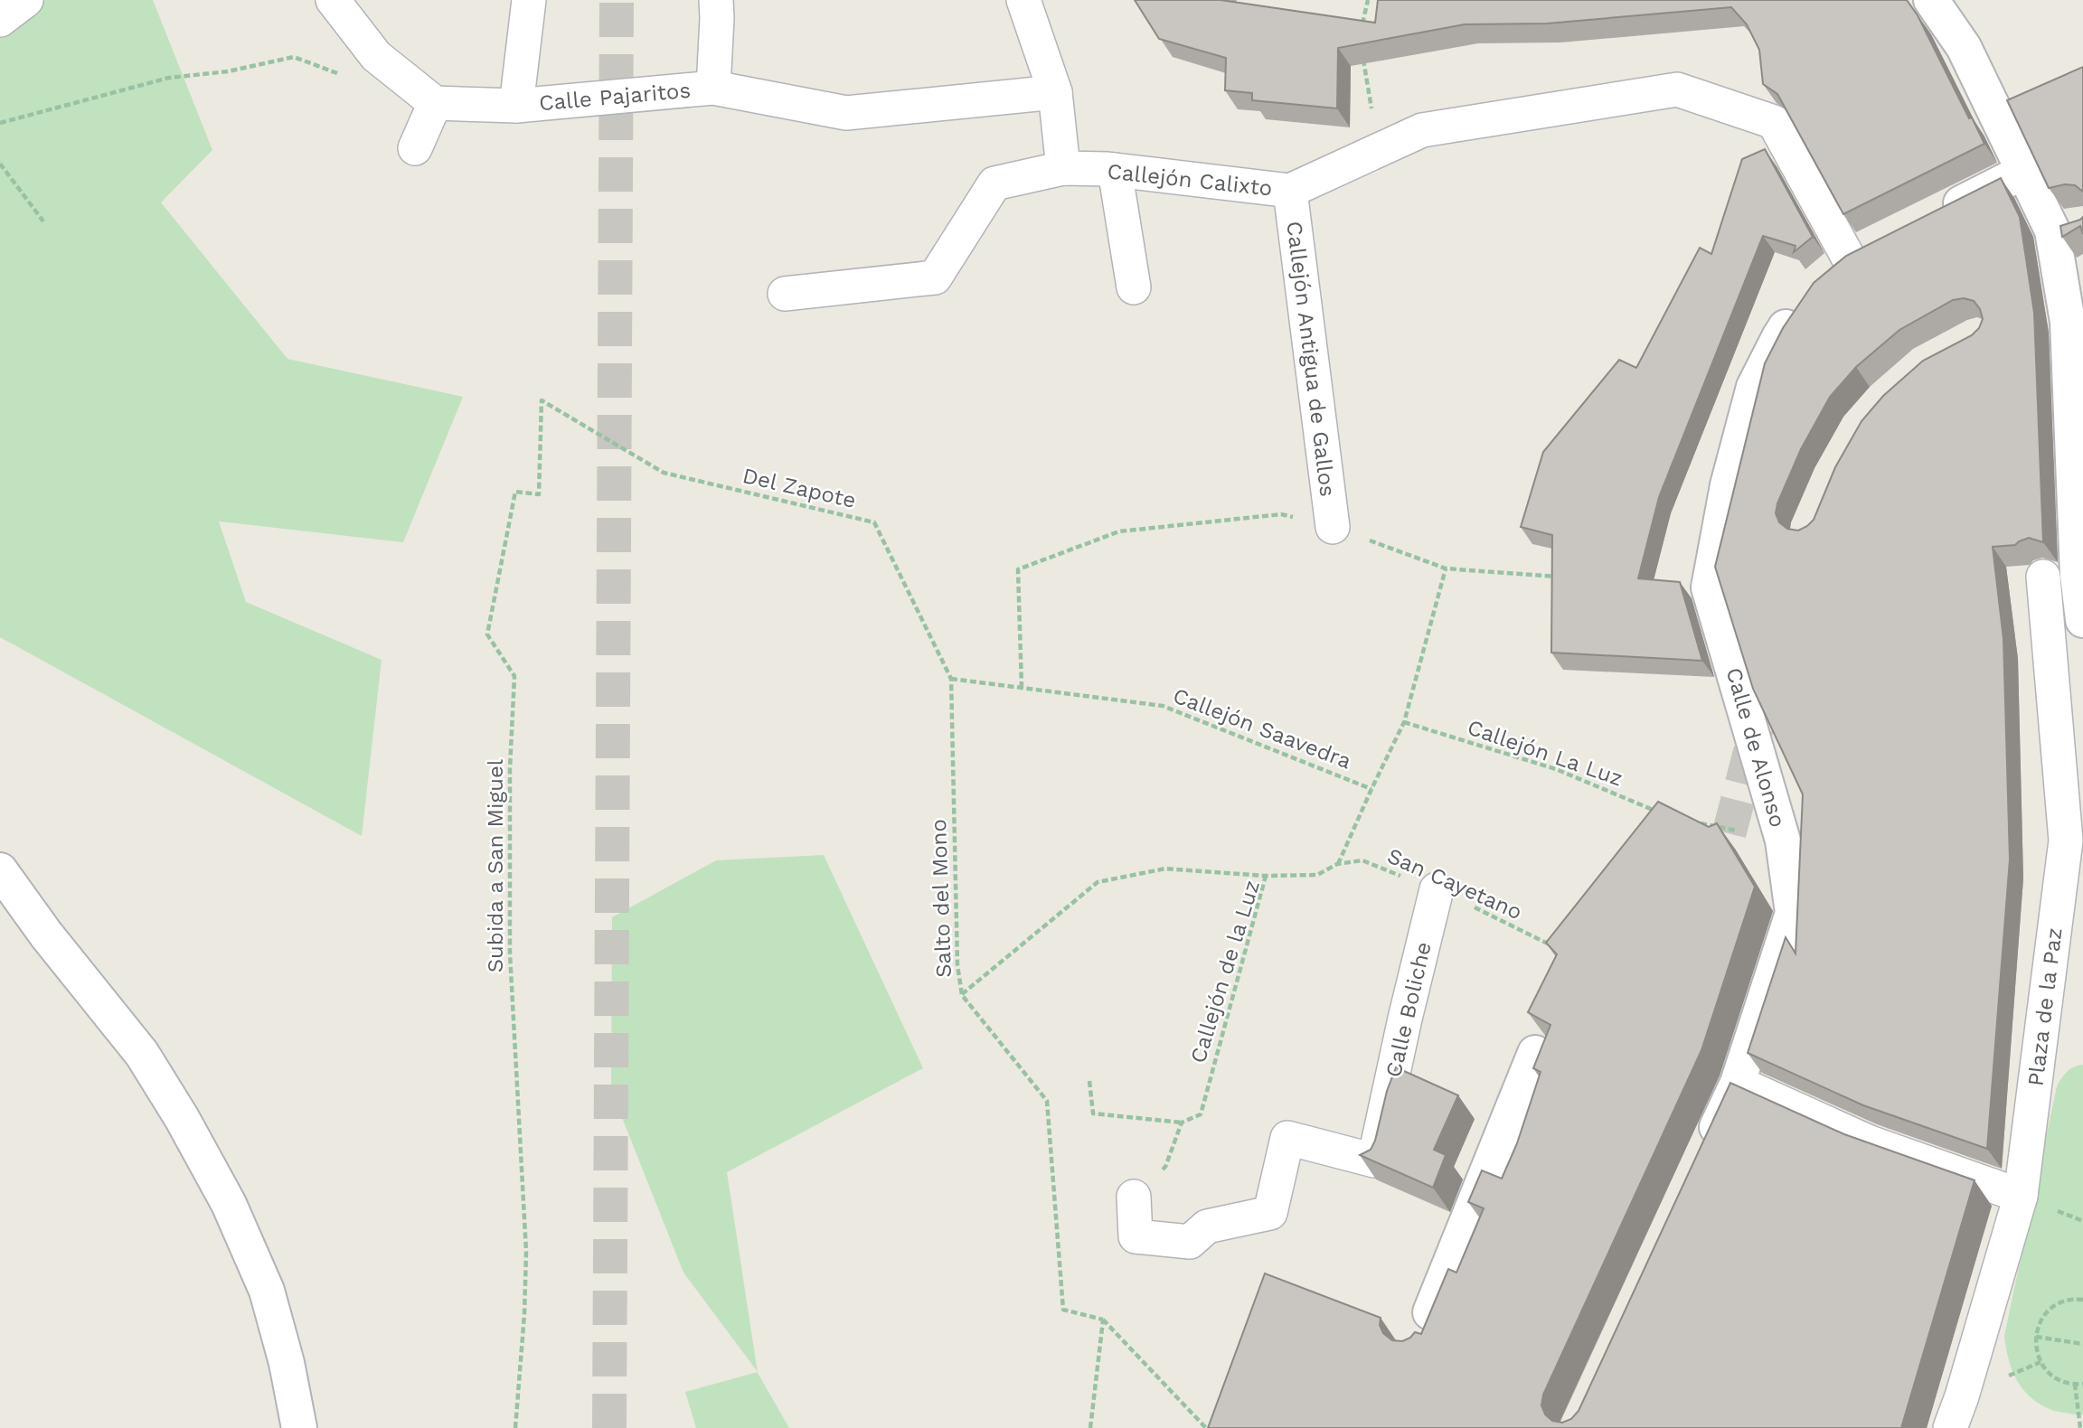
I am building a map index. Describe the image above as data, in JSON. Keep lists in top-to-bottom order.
{
  "streets": {
    "street": [
      "Calle Pajaritos",
      "Callejón Calixto",
      "Callejón Antigua de Gallos",
      "Calle de Alonso",
      "Plaza de la Paz",
      "Calle Boliche"
    ],
    "path": [
      "Del Zapote",
      "Callejón Saavedra",
      "Callejón La Luz",
      "Subida a San Miguel",
      "San Cayetano",
      "Salto del Mono",
      "Callejón de la Luz"
    ]
  },
  "crossings": [
    ["Callejón Calixto", "Callejón Antigua de Gallos"],
    ["Callejón Calixto", "Calle de Alonso"],
    ["Del Zapote", "Callejón Saavedra"],
    ["Del Zapote", "Subida a San Miguel"],
    ["Del Zapote", "Salto del Mono"],
    ["Callejón Saavedra", "Salto del Mono"],
    ["San Cayetano", "Callejón de la Luz"],
    ["San Cayetano", "Calle Boliche"],
    ["Callejón de la Luz", "Calle Boliche"]
  ]
}
